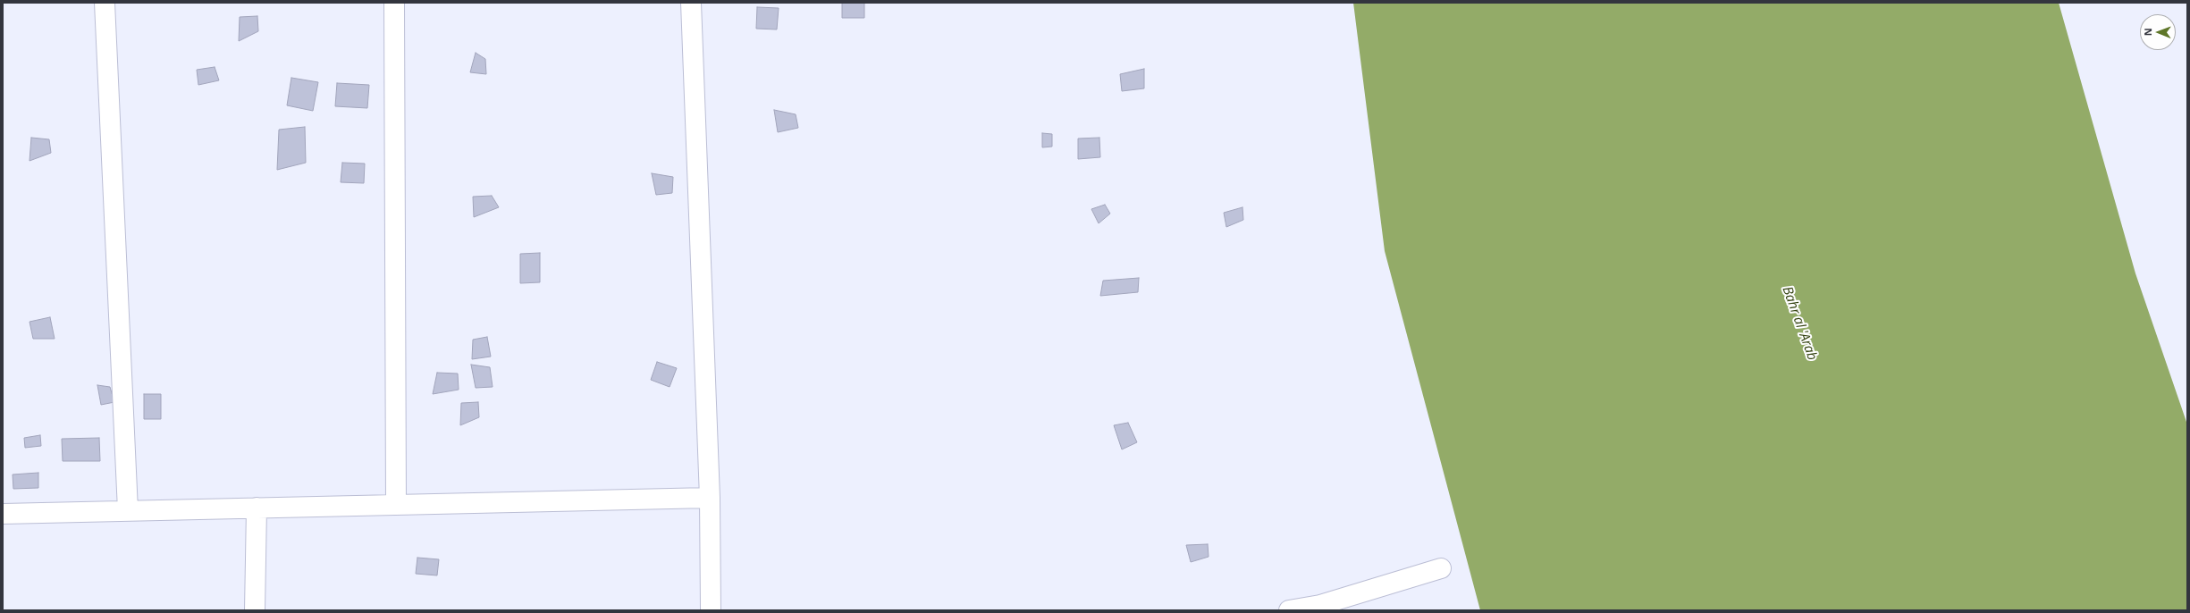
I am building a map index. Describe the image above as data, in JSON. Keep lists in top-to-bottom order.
{
  "water": ["Bahr al 'Arab"],
  "north": "left"
}
